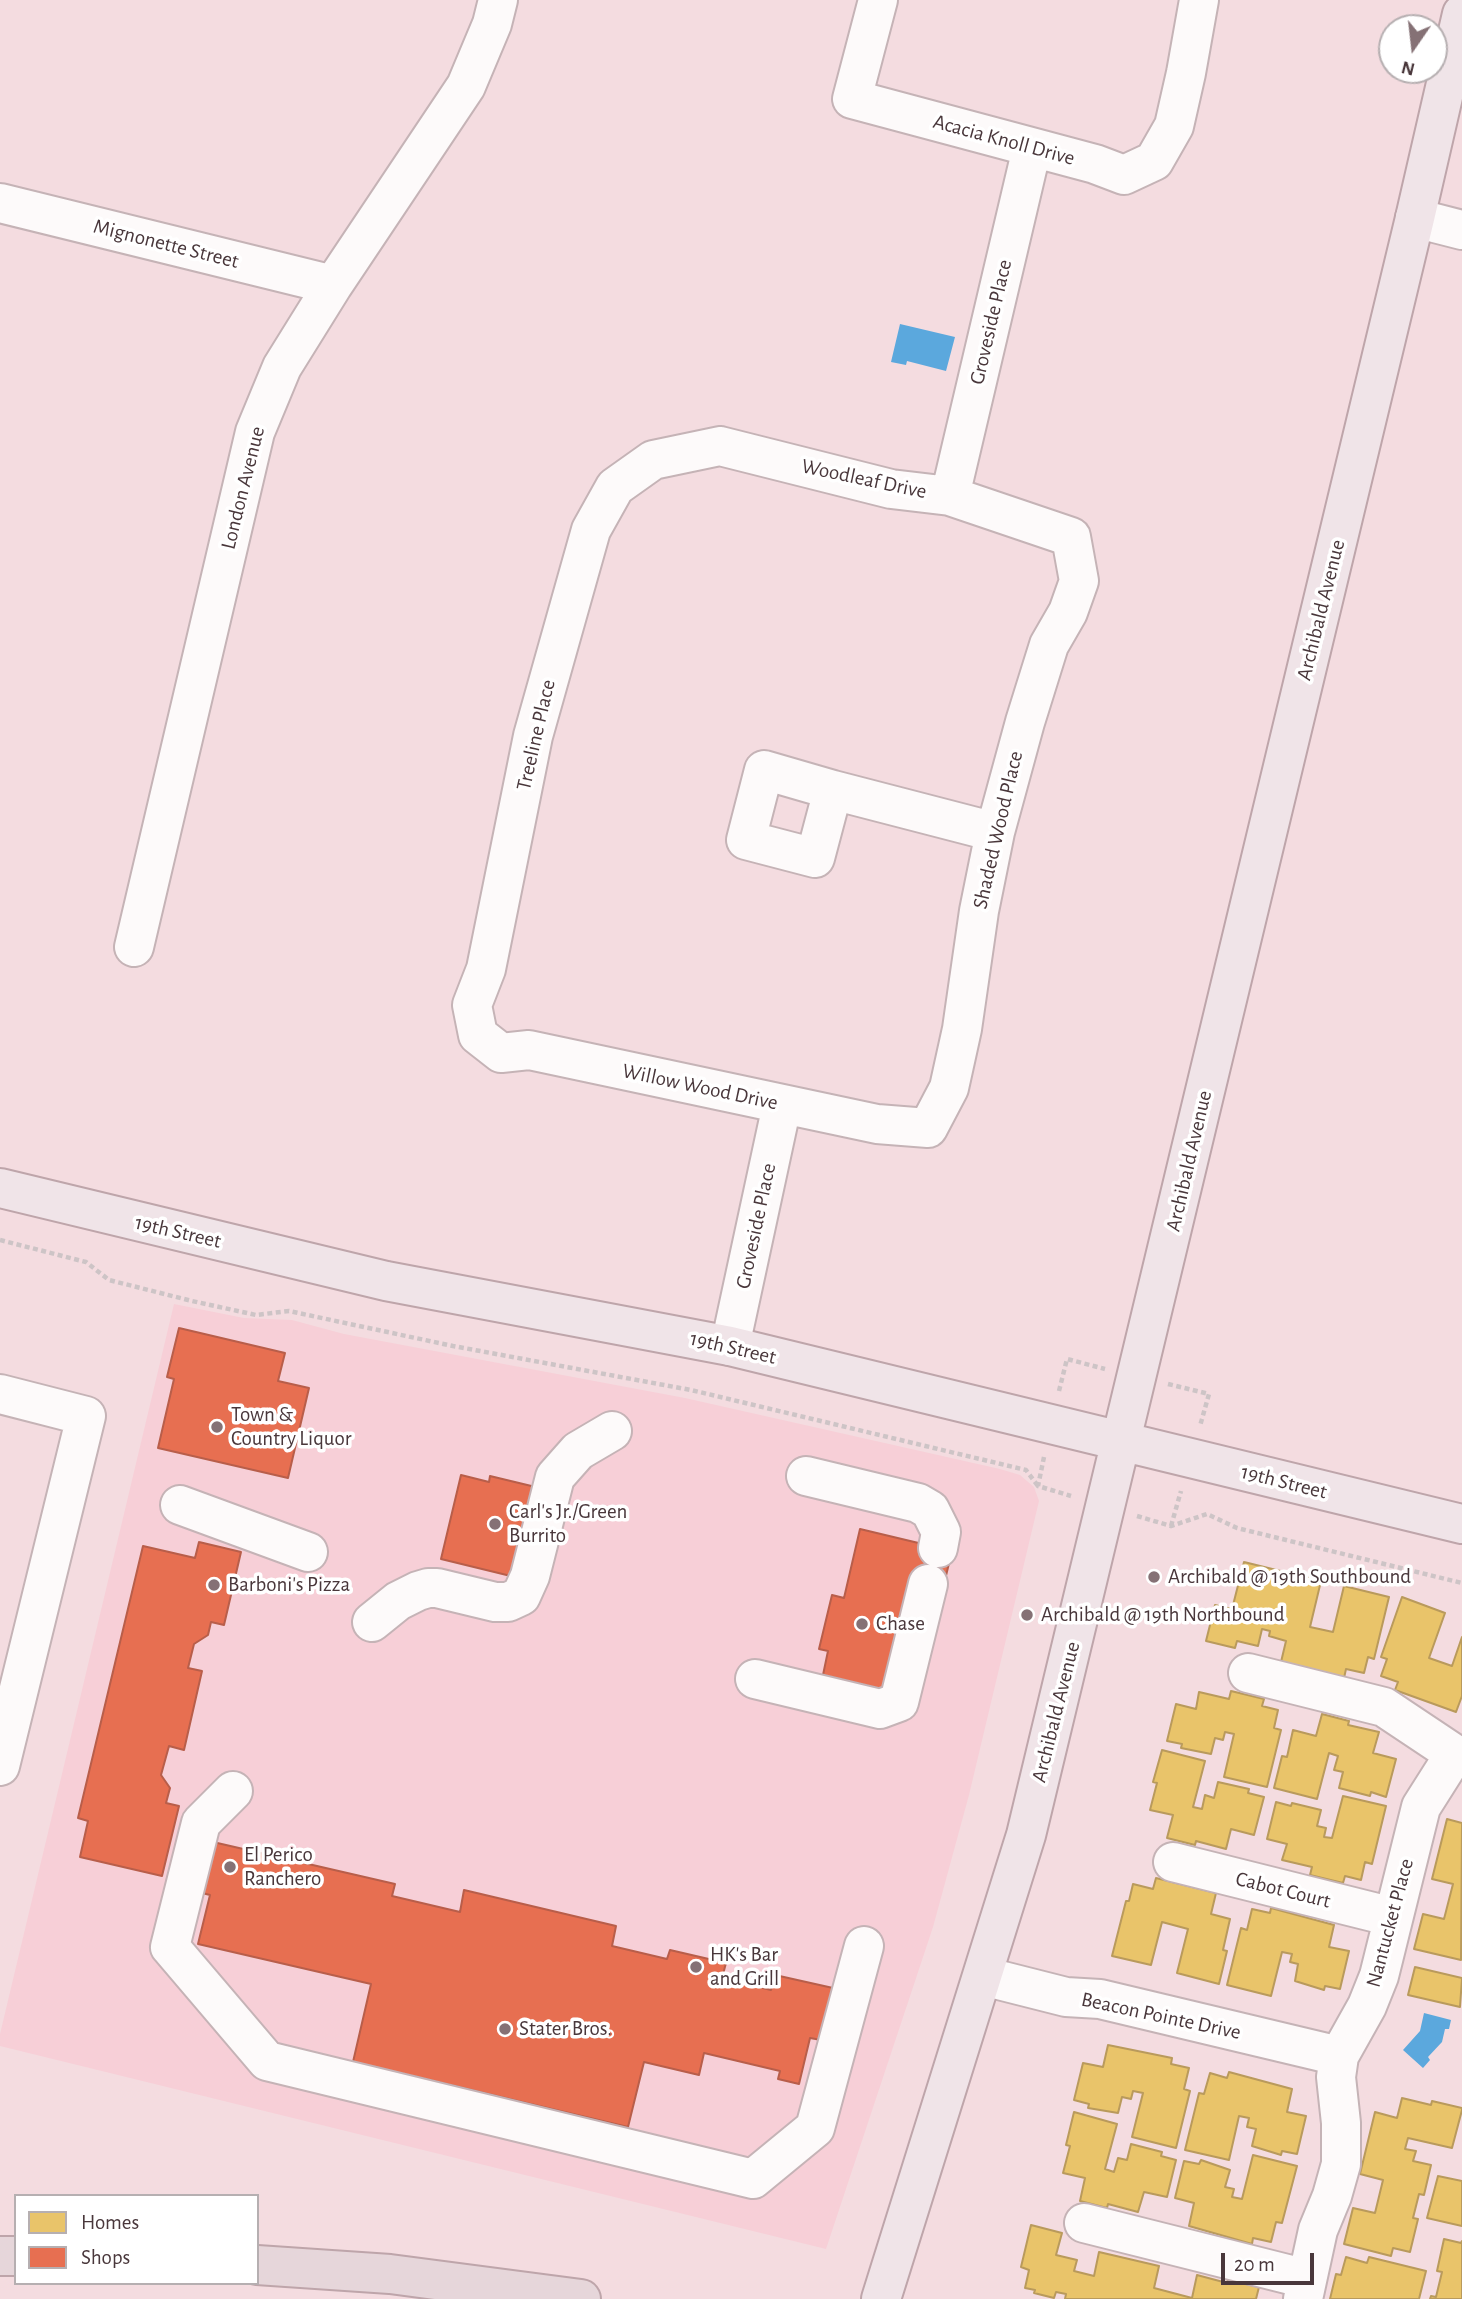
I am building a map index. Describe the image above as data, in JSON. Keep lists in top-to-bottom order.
{
  "streets": {
    "main road": ["Archibald Avenue", "19th Street"],
    "street": [
      "Acacia Knoll Drive",
      "Mignonette Street",
      "Groveside Place",
      "Woodleaf Drive",
      "London Avenue",
      "Treeline Place",
      "Shaded Wood Place",
      "Willow Wood Drive",
      "Cabot Court",
      "Nantucket Place",
      "Beacon Pointe Drive"
    ]
  },
  "crossings": [
    ["Acacia Knoll Drive", "Groveside Place"],
    ["Mignonette Street", "London Avenue"],
    ["Groveside Place", "Woodleaf Drive"],
    ["Groveside Place", "Willow Wood Drive"],
    ["Groveside Place", "19th Street"],
    ["Woodleaf Drive", "Treeline Place"],
    ["Woodleaf Drive", "Shaded Wood Place"],
    ["Archibald Avenue", "19th Street"],
    ["Archibald Avenue", "Beacon Pointe Drive"],
    ["Treeline Place", "Willow Wood Drive"],
    ["Shaded Wood Place", "Willow Wood Drive"],
    ["Cabot Court", "Nantucket Place"],
    ["Nantucket Place", "Beacon Pointe Drive"]
  ],
  "places": [
    "Town & Country Liquor",
    "Carl's Jr./Green Burrito",
    "Archibald @ 19th Southbound",
    "Barboni's Pizza",
    "Archibald @ 19th Northbound",
    "Chase",
    "El Perico Ranchero",
    "HK's Bar and Grill",
    "Stater Bros."
  ],
  "legend": ["Homes", "Shops"],
  "scale_bar": "20 m",
  "north": "bottom"
}
